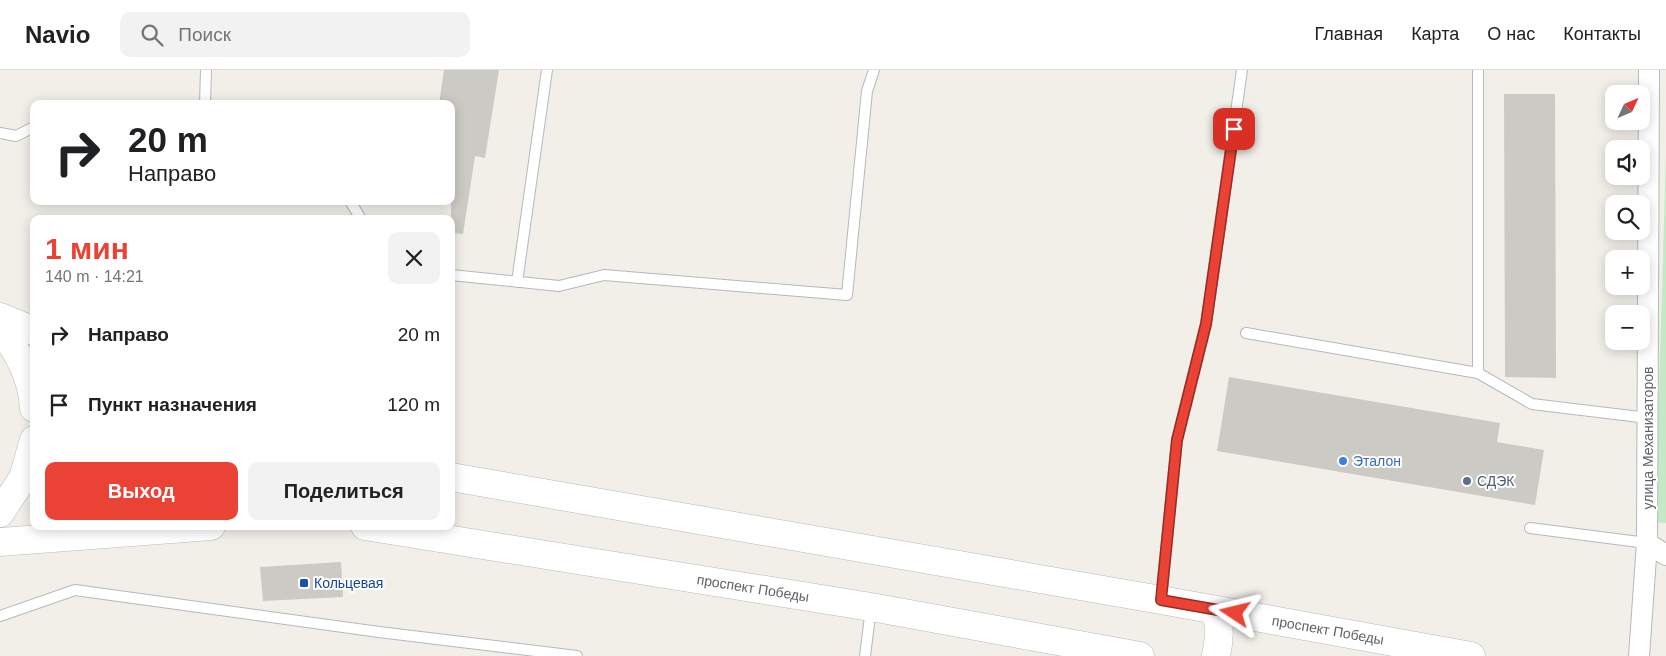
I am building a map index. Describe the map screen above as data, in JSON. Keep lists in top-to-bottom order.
{
  "streets": {
    "main road": ["проспект Победы"],
    "street": ["улица Механизаторов"]
  },
  "places": {
    "other": ["Эталон", "СДЭК"],
    "transit": ["Кольцевая"]
  },
  "north": "top right",
  "page": {
    "header": "Navio",
    "search": "Поиск",
    "nav": [
      "Главная",
      "Карта",
      "О нас",
      "Контакты"
    ],
    "map_buttons": ["+", "−"],
    "turn": ["20 m", "Направо"],
    "heading": ["1 мин", "140 m · 14:21"],
    "list": [
      {
        "name": "Направо",
        "value": "20 m"
      },
      {
        "name": "Пункт назначения",
        "value": "120 m"
      }
    ],
    "buttons": ["Выход", "Поделиться"]
  }
}
